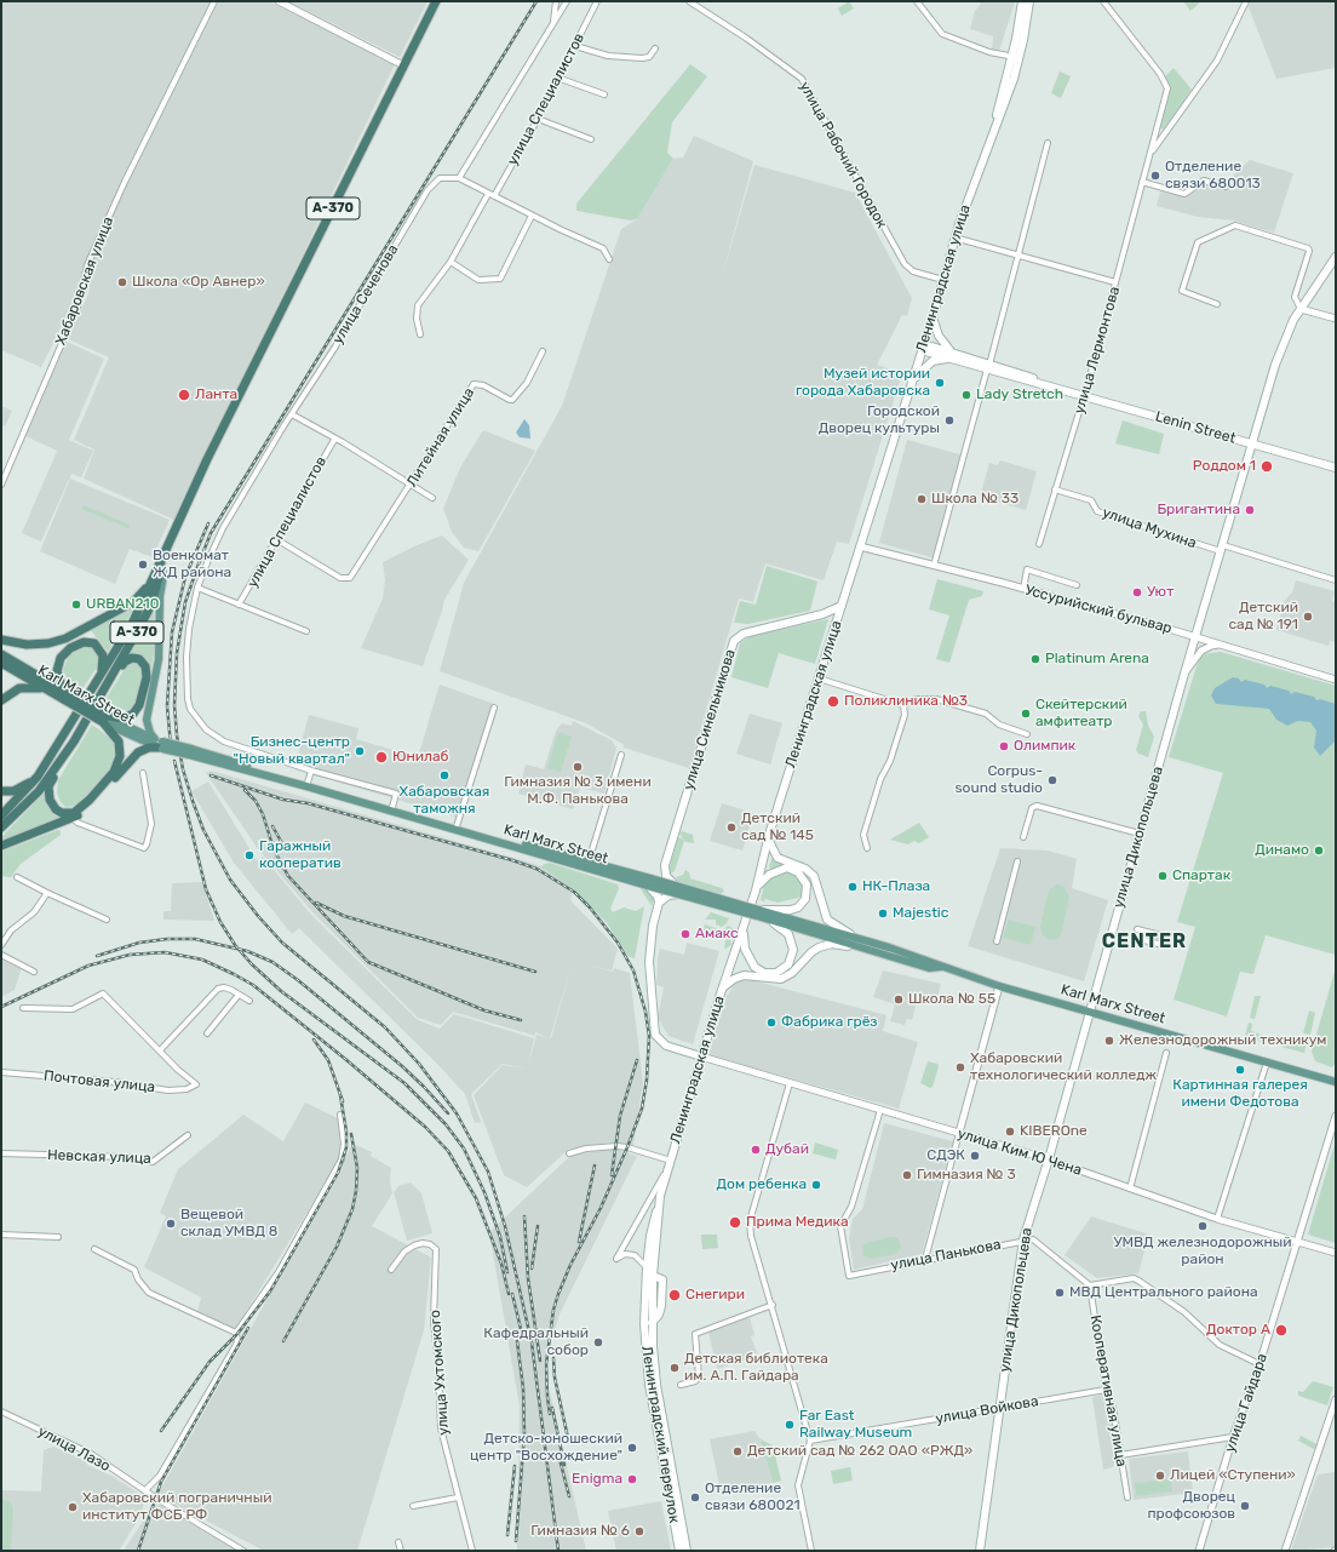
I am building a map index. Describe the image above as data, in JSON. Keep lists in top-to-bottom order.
{
  "streets": {
    "highway": ["А-370", "Karl Marx Street"],
    "main road": [
      "Ленинградская улица",
      "Lenin Street",
      "улица Синельникова",
      "улица Дикопольцева",
      "Ленинградский переулок"
    ],
    "street": [
      "улица Специалистов",
      "улица Рабочий Городок",
      "Хабаровская улица",
      "улица Сеченова",
      "улица Лермонтова",
      "Литейная улица",
      "улица Мухина",
      "Уссурийский бульвар",
      "Почтовая улица",
      "улица Ким Ю Чена",
      "Невская улица",
      "улица Панькова",
      "улица Ухтомского",
      "Кооперативная улица",
      "улица Гайдара",
      "улица Войкова",
      "улица Лазо"
    ]
  },
  "crossings": [
    ["улица Специалистов", "Литейная улица"],
    ["улица Рабочий Городок", "Ленинградская улица"],
    ["Ленинградская улица", "Lenin Street"],
    ["Ленинградская улица", "Уссурийский бульвар"],
    ["Ленинградская улица", "улица Синельникова"],
    ["Ленинградская улица", "улица Ким Ю Чена"],
    ["Ленинградская улица", "Ленинградский переулок"],
    ["улица Сеченова", "Karl Marx Street"],
    ["улица Лермонтова", "Lenin Street"],
    ["улица Лермонтова", "улица Мухина"],
    ["Lenin Street", "улица Дикопольцева"],
    ["улица Мухина", "улица Дикопольцева"],
    ["Уссурийский бульвар", "улица Дикопольцева"],
    ["Karl Marx Street", "улица Дикопольцева"],
    ["улица Дикопольцева", "улица Ким Ю Чена"],
    ["улица Дикопольцева", "улица Панькова"],
    ["улица Дикопольцева", "улица Войкова"],
    ["улица Ким Ю Чена", "улица Панькова"],
    ["улица Ким Ю Чена", "улица Гайдара"],
    ["Кооперативная улица", "улица Войкова"]
  ],
  "districts": ["CENTER"],
  "places": [
    "Отделение связи 680013",
    "Школа «Ор Авнер»",
    "Музей истории города Хабаровска",
    "Ланта",
    "Lady Stretch",
    "Городской Дворец культуры",
    "Роддом 1",
    "Школа № 33",
    "Бригантина",
    "Военкомат ЖД района",
    "Уют",
    "URBAN210",
    "Детский сад № 191",
    "Platinum Arena",
    "Поликлиника №3",
    "Скейтерский амфитеатр",
    "Олимпик",
    "Бизнес-центр \"Новый квартал\"",
    "Юнилаб",
    "Гимназия № 3 имени М.Ф. Панькова",
    "Хабаровская таможня",
    "Corpus- sound studio",
    "Детский сад № 145",
    "Динамо",
    "Гаражный кооператив",
    "Спартак",
    "НК-Плаза",
    "Majestic",
    "Амакс",
    "Школа № 55",
    "Фабрика грёз",
    "Железнодорожный техникум",
    "Хабаровский технологический колледж",
    "Картинная галерея имени Федотова",
    "KIBEROne",
    "Дубай",
    "СДЭК",
    "Гимназия № 3",
    "Дом ребенка",
    "Прима Медика",
    "Вещевой склад УМВД 8",
    "УМВД железнодорожный район",
    "МВД Центрального района",
    "Снегири",
    "Доктор А",
    "Кафедральный собор",
    "Детская библиотека им. А.П. Гайдара",
    "Far East Railway Museum",
    "Детско-юношеский центр \"Восхождение\"",
    "Детский сад № 262 ОАО «РЖД»",
    "Лицей «Ступени»",
    "Enigma",
    "Отделение связи 680021",
    "Дворец профсоюзов",
    "Хабаровский пограничный институт ФСБ РФ",
    "Гимназия № 6"
  ]
}
